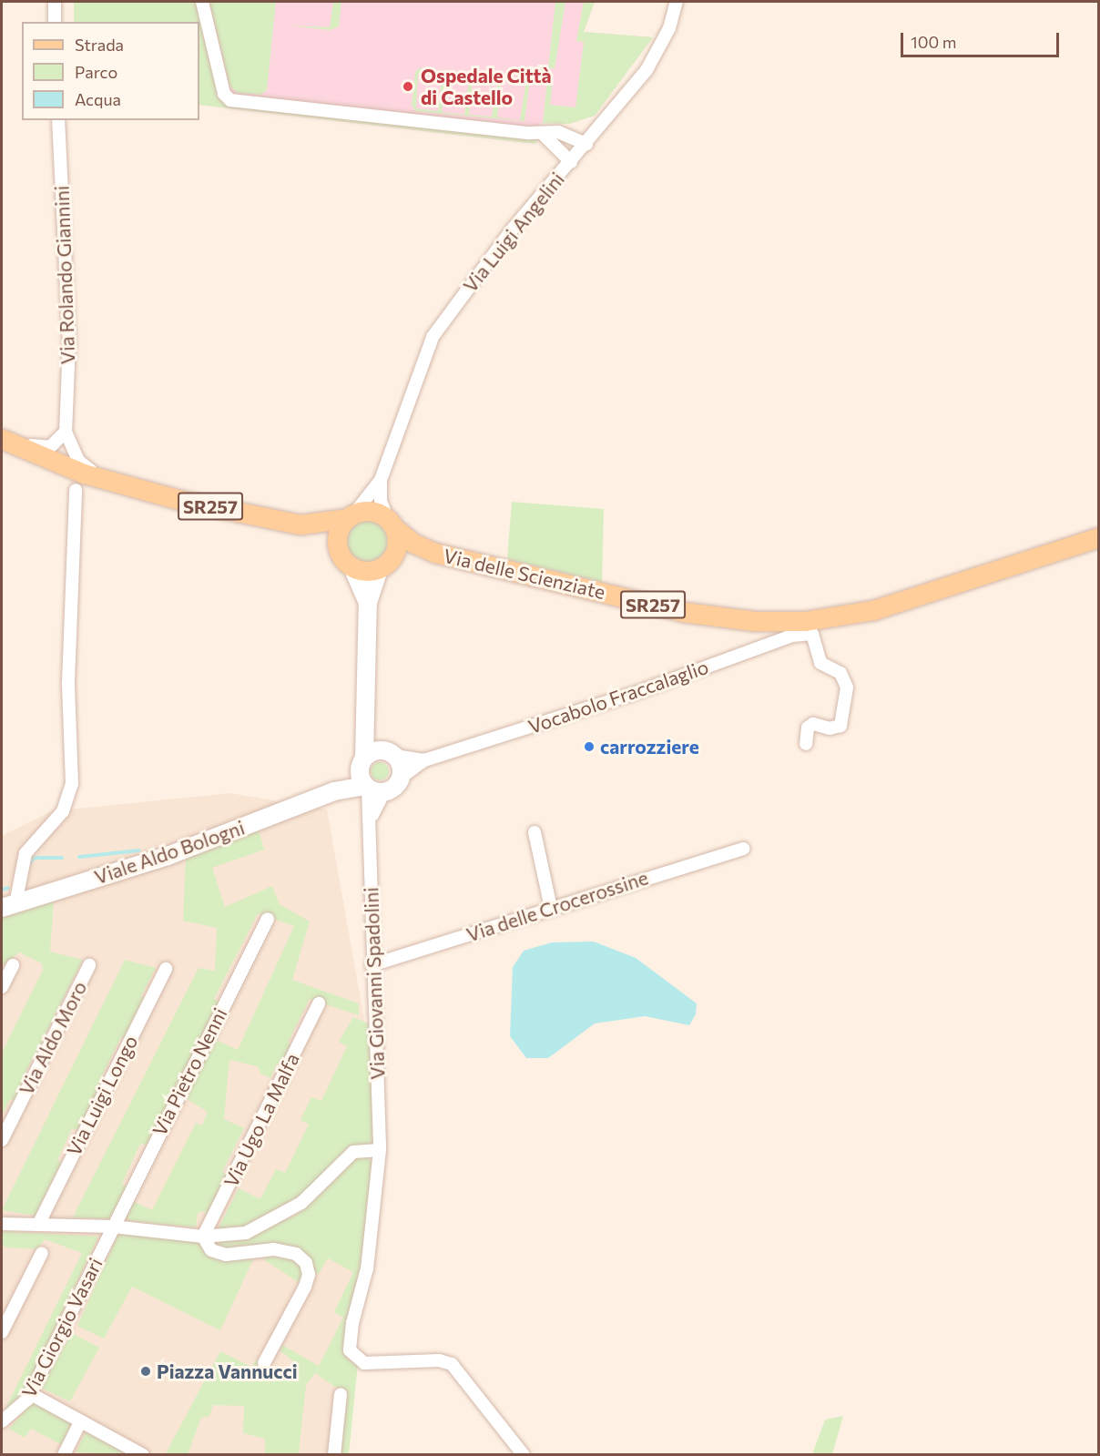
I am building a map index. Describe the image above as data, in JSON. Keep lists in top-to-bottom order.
{
  "streets": {
    "main road": ["SR257", "Via delle Scienziate", "Viale Aldo Bologni"],
    "street": [
      "Via Luigi Angelini",
      "Via Rolando Giannini",
      "Vocabolo Fraccalaglio",
      "Via delle Crocerossine",
      "Via Giovanni Spadolini",
      "Via Aldo Moro",
      "Via Pietro Nenni",
      "Via Luigi Longo",
      "Via Ugo La Malfa",
      "Via Giorgio Vasari"
    ]
  },
  "crossings": [
    ["Via Luigi Angelini", "SR257"],
    ["Via Luigi Angelini", "Via delle Scienziate"],
    ["Via Rolando Giannini", "SR257"],
    ["SR257", "Via delle Scienziate"],
    ["Viale Aldo Bologni", "Via Giovanni Spadolini"],
    ["Via delle Crocerossine", "Via Giovanni Spadolini"],
    ["Via Pietro Nenni", "Via Giorgio Vasari"]
  ],
  "places": ["Ospedale Città di Castello", "carrozziere", "Piazza Vannucci"],
  "legend": ["Strada", "Parco", "Acqua"],
  "scale_bar": "100 m"
}
